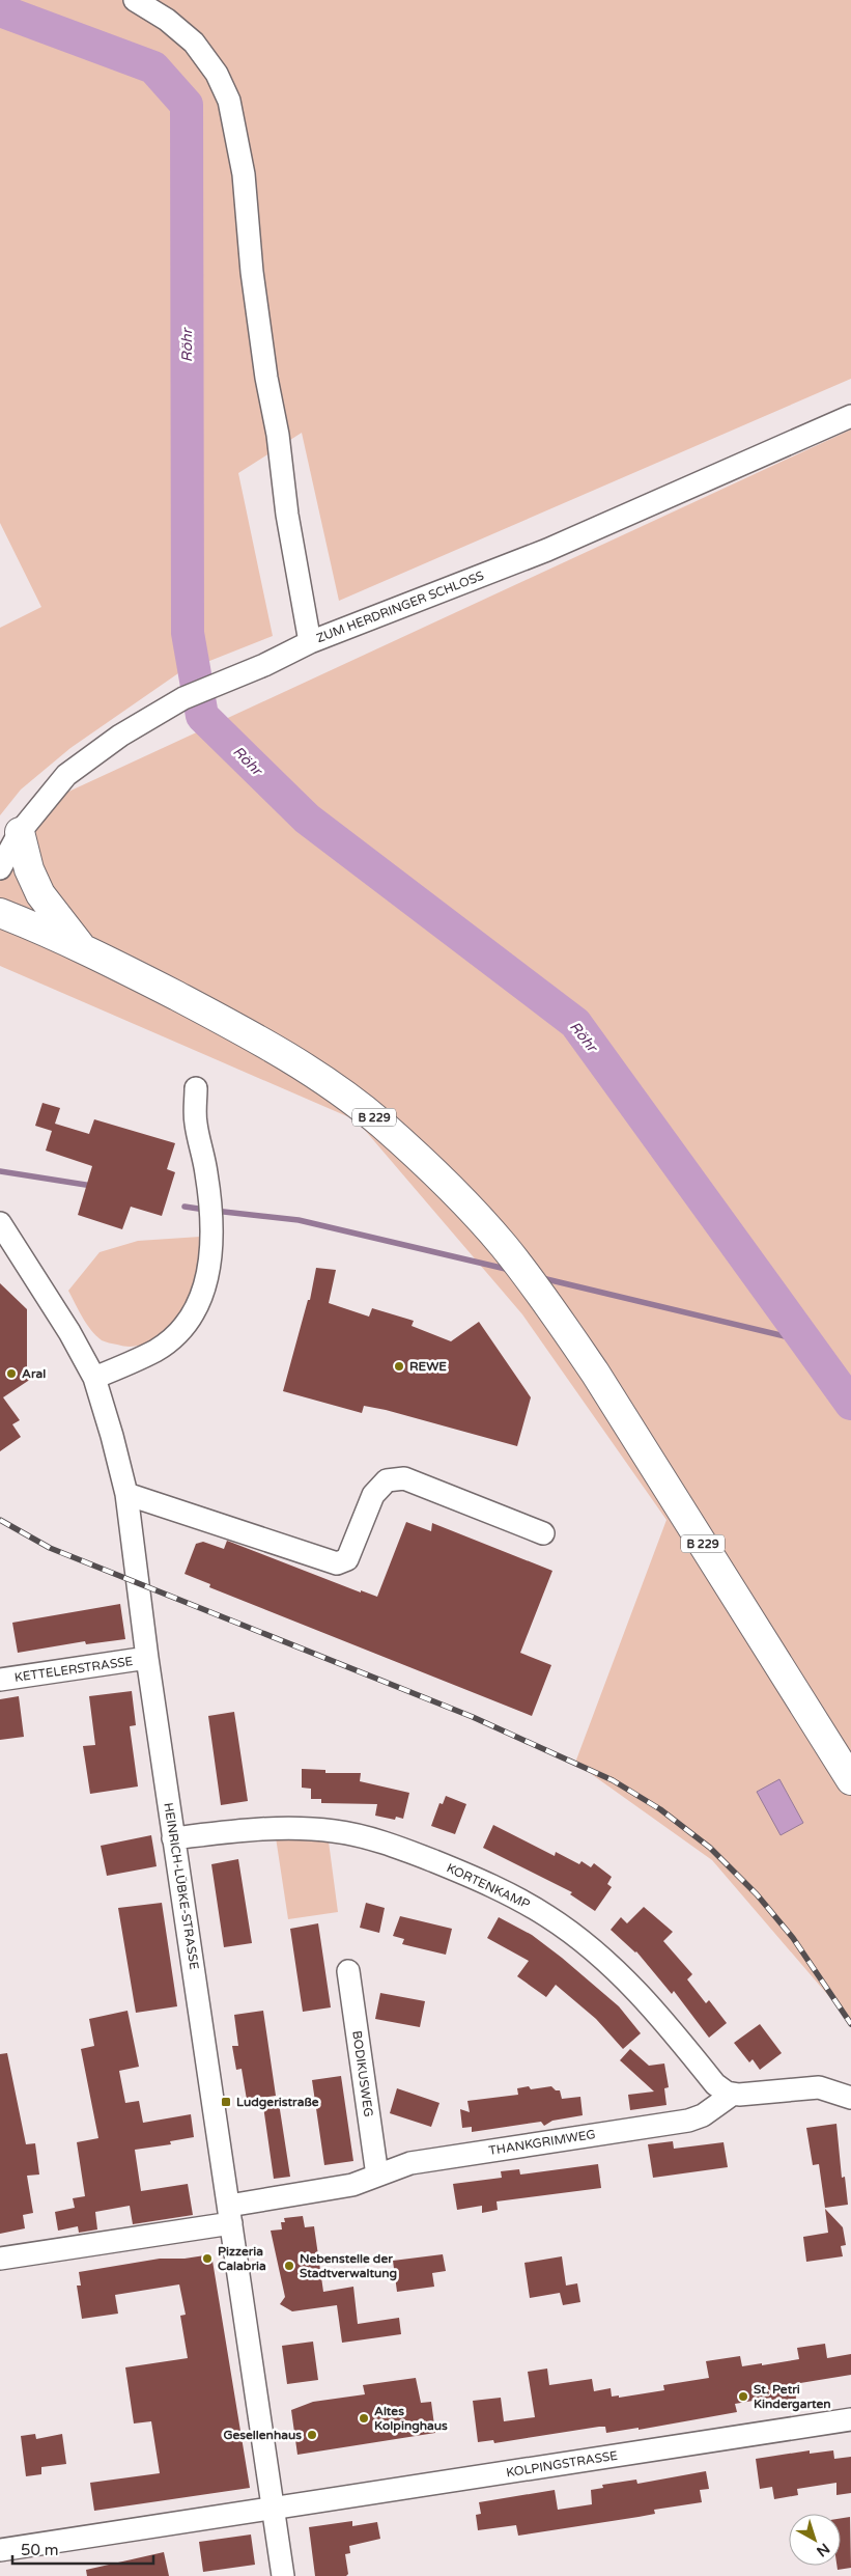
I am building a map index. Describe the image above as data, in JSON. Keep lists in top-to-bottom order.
{
  "streets": {
    "main road": ["B 229"],
    "street": [
      "ZUM HERDRINGER SCHLOSS",
      "KETTELERSTRASSE",
      "HEINRICH-LÜBKE-STRASSE",
      "KORTENKAMP",
      "BODIKUSWEG",
      "THANKGRIMWEG",
      "KOLPINGSTRASSE"
    ]
  },
  "crossings": [
    ["KETTELERSTRASSE", "HEINRICH-LÜBKE-STRASSE"],
    ["HEINRICH-LÜBKE-STRASSE", "KORTENKAMP"],
    ["HEINRICH-LÜBKE-STRASSE", "THANKGRIMWEG"],
    ["HEINRICH-LÜBKE-STRASSE", "KOLPINGSTRASSE"],
    ["KORTENKAMP", "THANKGRIMWEG"],
    ["BODIKUSWEG", "THANKGRIMWEG"]
  ],
  "water": ["Röhr"],
  "places": {
    "other": [
      "REWE",
      "Aral",
      "Pizzeria Calabria",
      "Nebenstelle der Stadtverwaltung",
      "St. Petri Kindergarten",
      "Altes Kolpinghaus",
      "Gesellenhaus"
    ],
    "transit": ["Ludgeristraße"]
  },
  "scale_bar": "50 m",
  "north": "bottom right"
}
